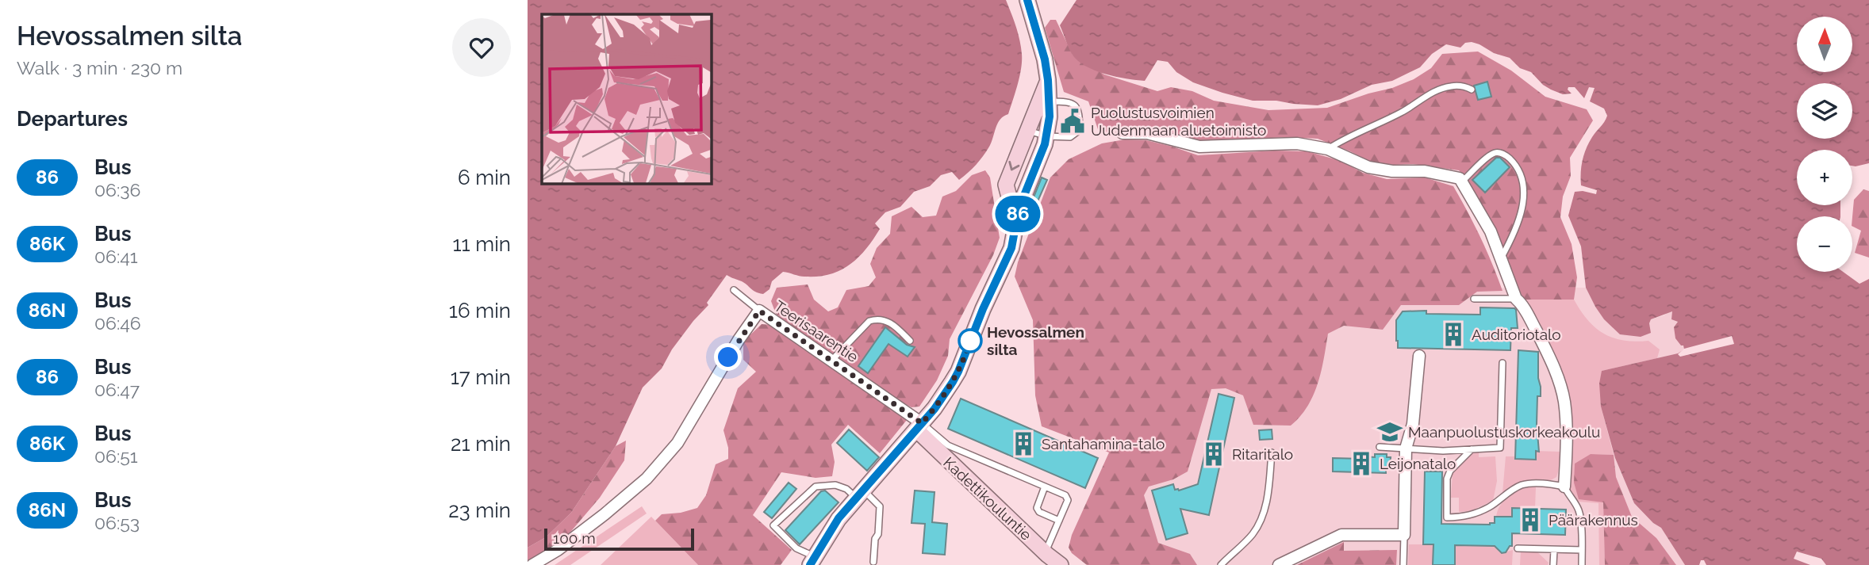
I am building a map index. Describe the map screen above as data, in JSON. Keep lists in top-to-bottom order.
{
  "streets": {
    "main road": ["Kadettikouluntie"],
    "street": ["Teerisaarentie"]
  },
  "crossings": [
    ["Teerisaarentie", "Kadettikouluntie"]
  ],
  "places": {
    "public building": ["Puolustusvoimien Uudenmaan aluetoimisto"],
    "building": [
      "Auditoriotalo",
      "Santahamina-talo",
      "Ritaritalo",
      "Leijonatalo",
      "Päärakennus"
    ],
    "other": ["Hevossalmen silta"],
    "school or university": ["Maanpuolustuskorkeakoulu"]
  },
  "lines": ["bus line 86"],
  "scale_bar": "100 m",
  "north": "top",
  "page": {
    "heading": [
      ["Hevossalmen silta", "Walk · 3 min · 230 m"],
      "Departures"
    ],
    "on_map": "86",
    "map_buttons": ["+", "−"],
    "list": [
      {
        "mark": "86",
        "name": "Bus",
        "note": "06:36",
        "value": "6 min"
      },
      {
        "mark": "86K",
        "name": "Bus",
        "note": "06:41",
        "value": "11 min"
      },
      {
        "mark": "86N",
        "name": "Bus",
        "note": "06:46",
        "value": "16 min"
      },
      {
        "mark": "86",
        "name": "Bus",
        "note": "06:47",
        "value": "17 min"
      },
      {
        "mark": "86K",
        "name": "Bus",
        "note": "06:51",
        "value": "21 min"
      },
      {
        "mark": "86N",
        "name": "Bus",
        "note": "06:53",
        "value": "23 min"
      }
    ],
    "scale": "100 m"
  }
}
